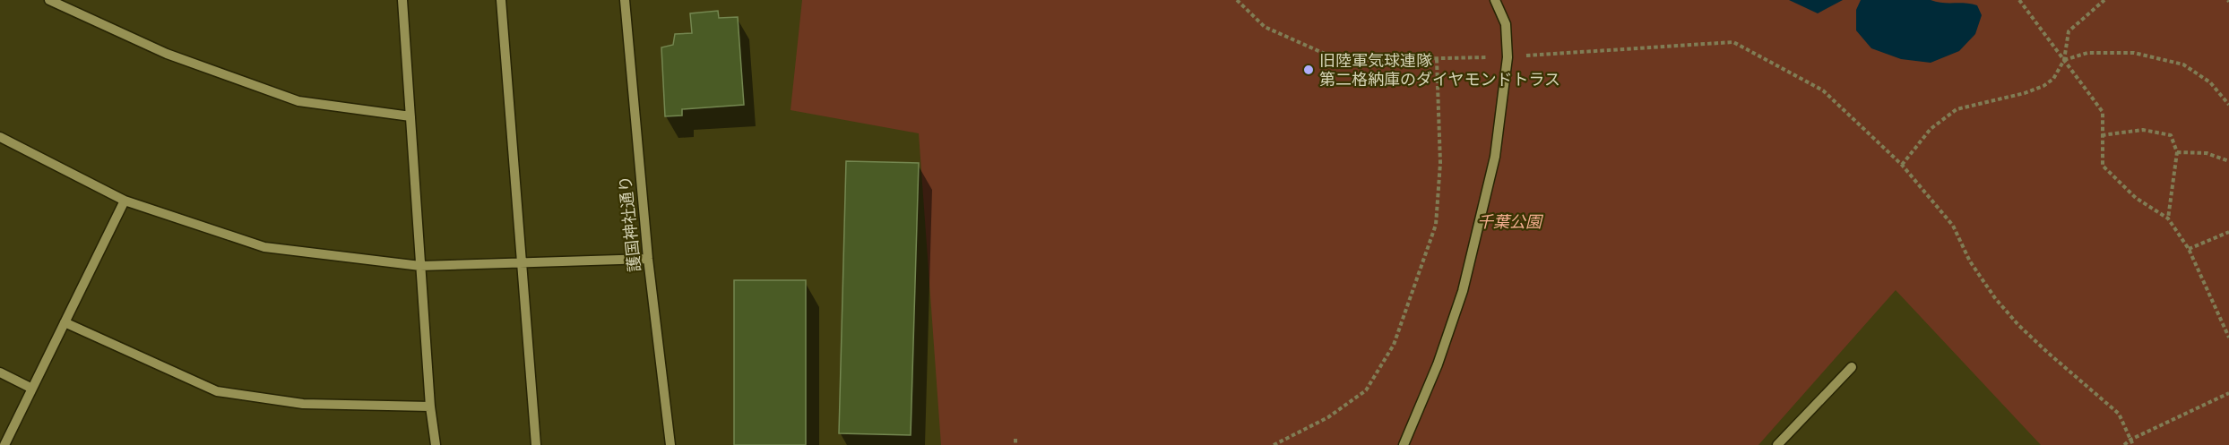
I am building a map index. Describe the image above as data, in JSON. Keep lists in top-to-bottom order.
{
  "streets": {
    "street": ["護国神社通り"]
  },
  "parks": ["千葉公園"],
  "places": ["旧陸軍気球連隊 第二格納庫のダイヤモンドトラス"]
}
